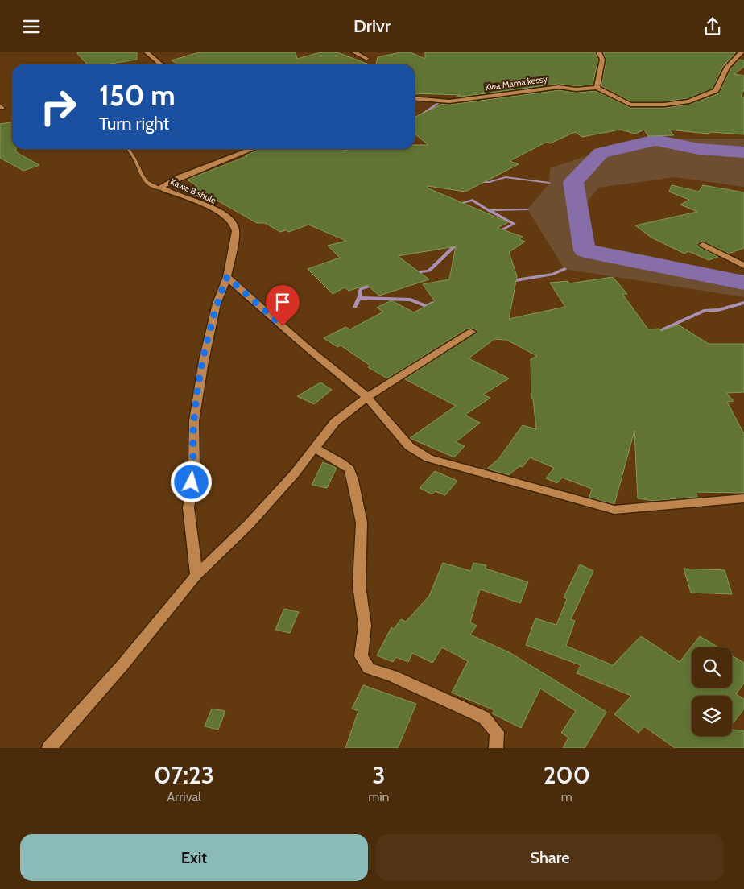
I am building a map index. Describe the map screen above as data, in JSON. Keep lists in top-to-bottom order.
{
  "streets": {
    "street": ["Kwa Mama kessy", "Kawe B shule"]
  },
  "page": {
    "header": "Drivr",
    "turn": ["150 m", "Turn right"],
    "eta": [
      "07:23",
      "Arrival",
      "3",
      "min",
      "200",
      "m"
    ],
    "buttons": ["Exit", "Share"]
  }
}
